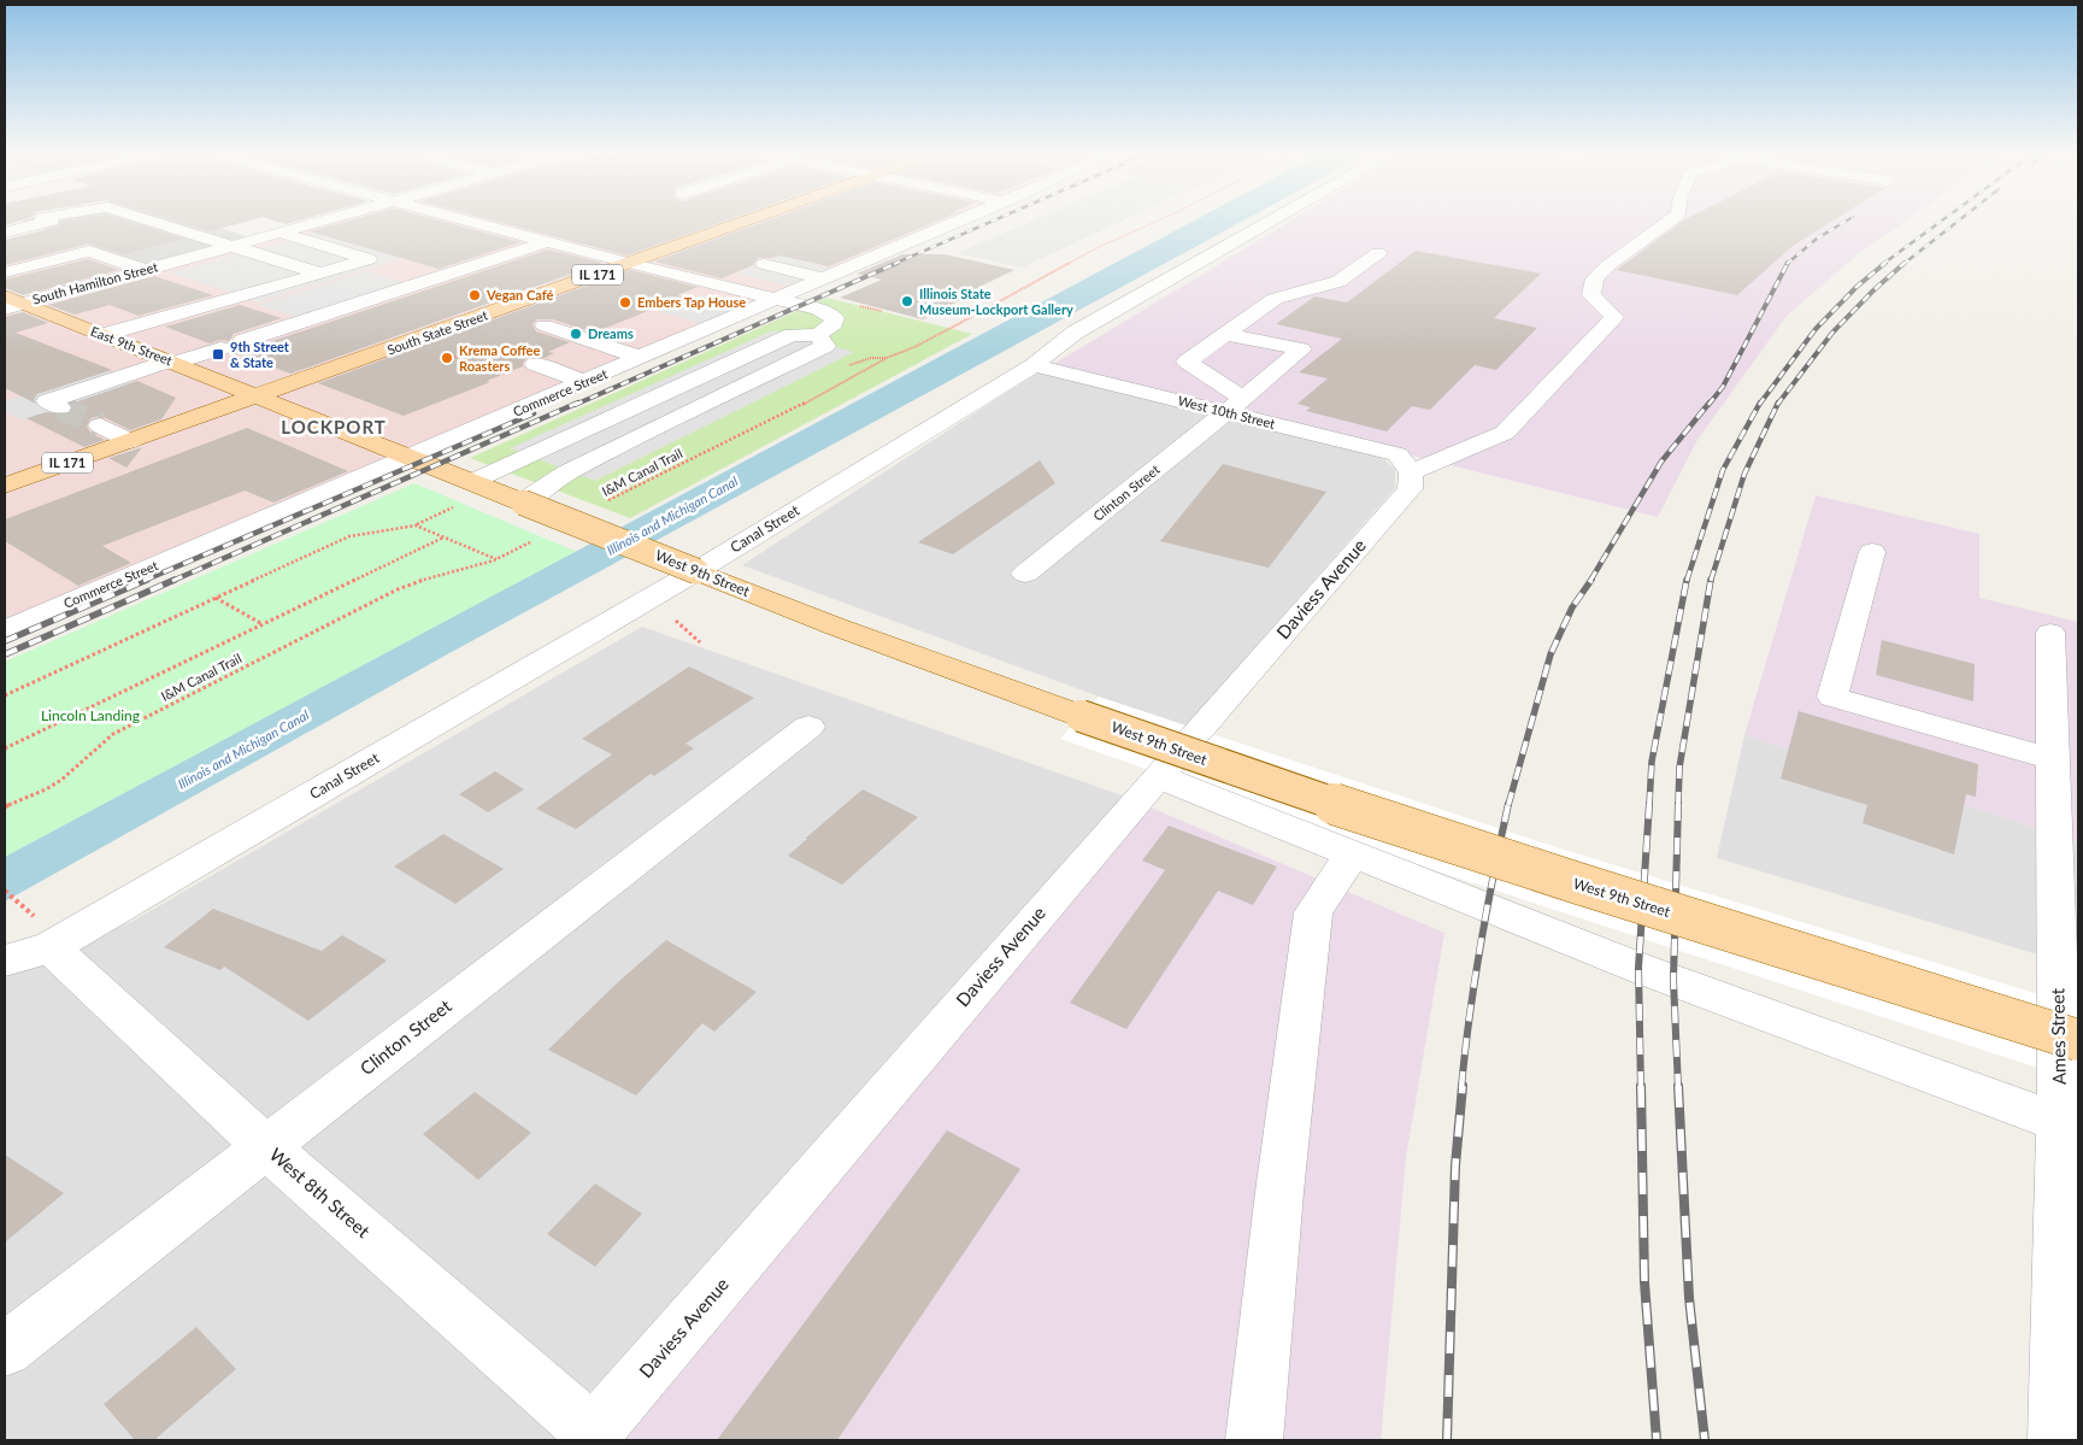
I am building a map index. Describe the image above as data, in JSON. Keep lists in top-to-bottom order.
{
  "streets": {
    "main road": [
      "IL 171",
      "South State Street",
      "East 9th Street",
      "West 9th Street"
    ],
    "street": [
      "South Hamilton Street",
      "Commerce Street",
      "West 10th Street",
      "Clinton Street",
      "Canal Street",
      "Daviess Avenue",
      "Ames Street",
      "West 8th Street"
    ],
    "path": ["I&M Canal Trail"]
  },
  "crossings": [
    ["South Hamilton Street", "East 9th Street"],
    ["South State Street", "East 9th Street"],
    ["South State Street", "West 9th Street"],
    ["East 9th Street", "West 9th Street"],
    ["Commerce Street", "West 9th Street"],
    ["West 10th Street", "Clinton Street"],
    ["West 10th Street", "Canal Street"],
    ["West 10th Street", "Daviess Avenue"],
    ["Clinton Street", "West 8th Street"],
    ["Canal Street", "West 9th Street"],
    ["Canal Street", "West 8th Street"],
    ["West 9th Street", "Daviess Avenue"],
    ["West 9th Street", "Ames Street"],
    ["Daviess Avenue", "West 8th Street"]
  ],
  "districts": ["LOCKPORT"],
  "water": ["Illinois and Michigan Canal"],
  "parks": ["Lincoln Landing"],
  "places": {
    "other": [
      "Vegan Café",
      "Illinois State Museum-Lockport Gallery",
      "Embers Tap House",
      "Dreams",
      "Krema Coffee Roasters"
    ],
    "transit": ["9th Street & State"]
  }
}
